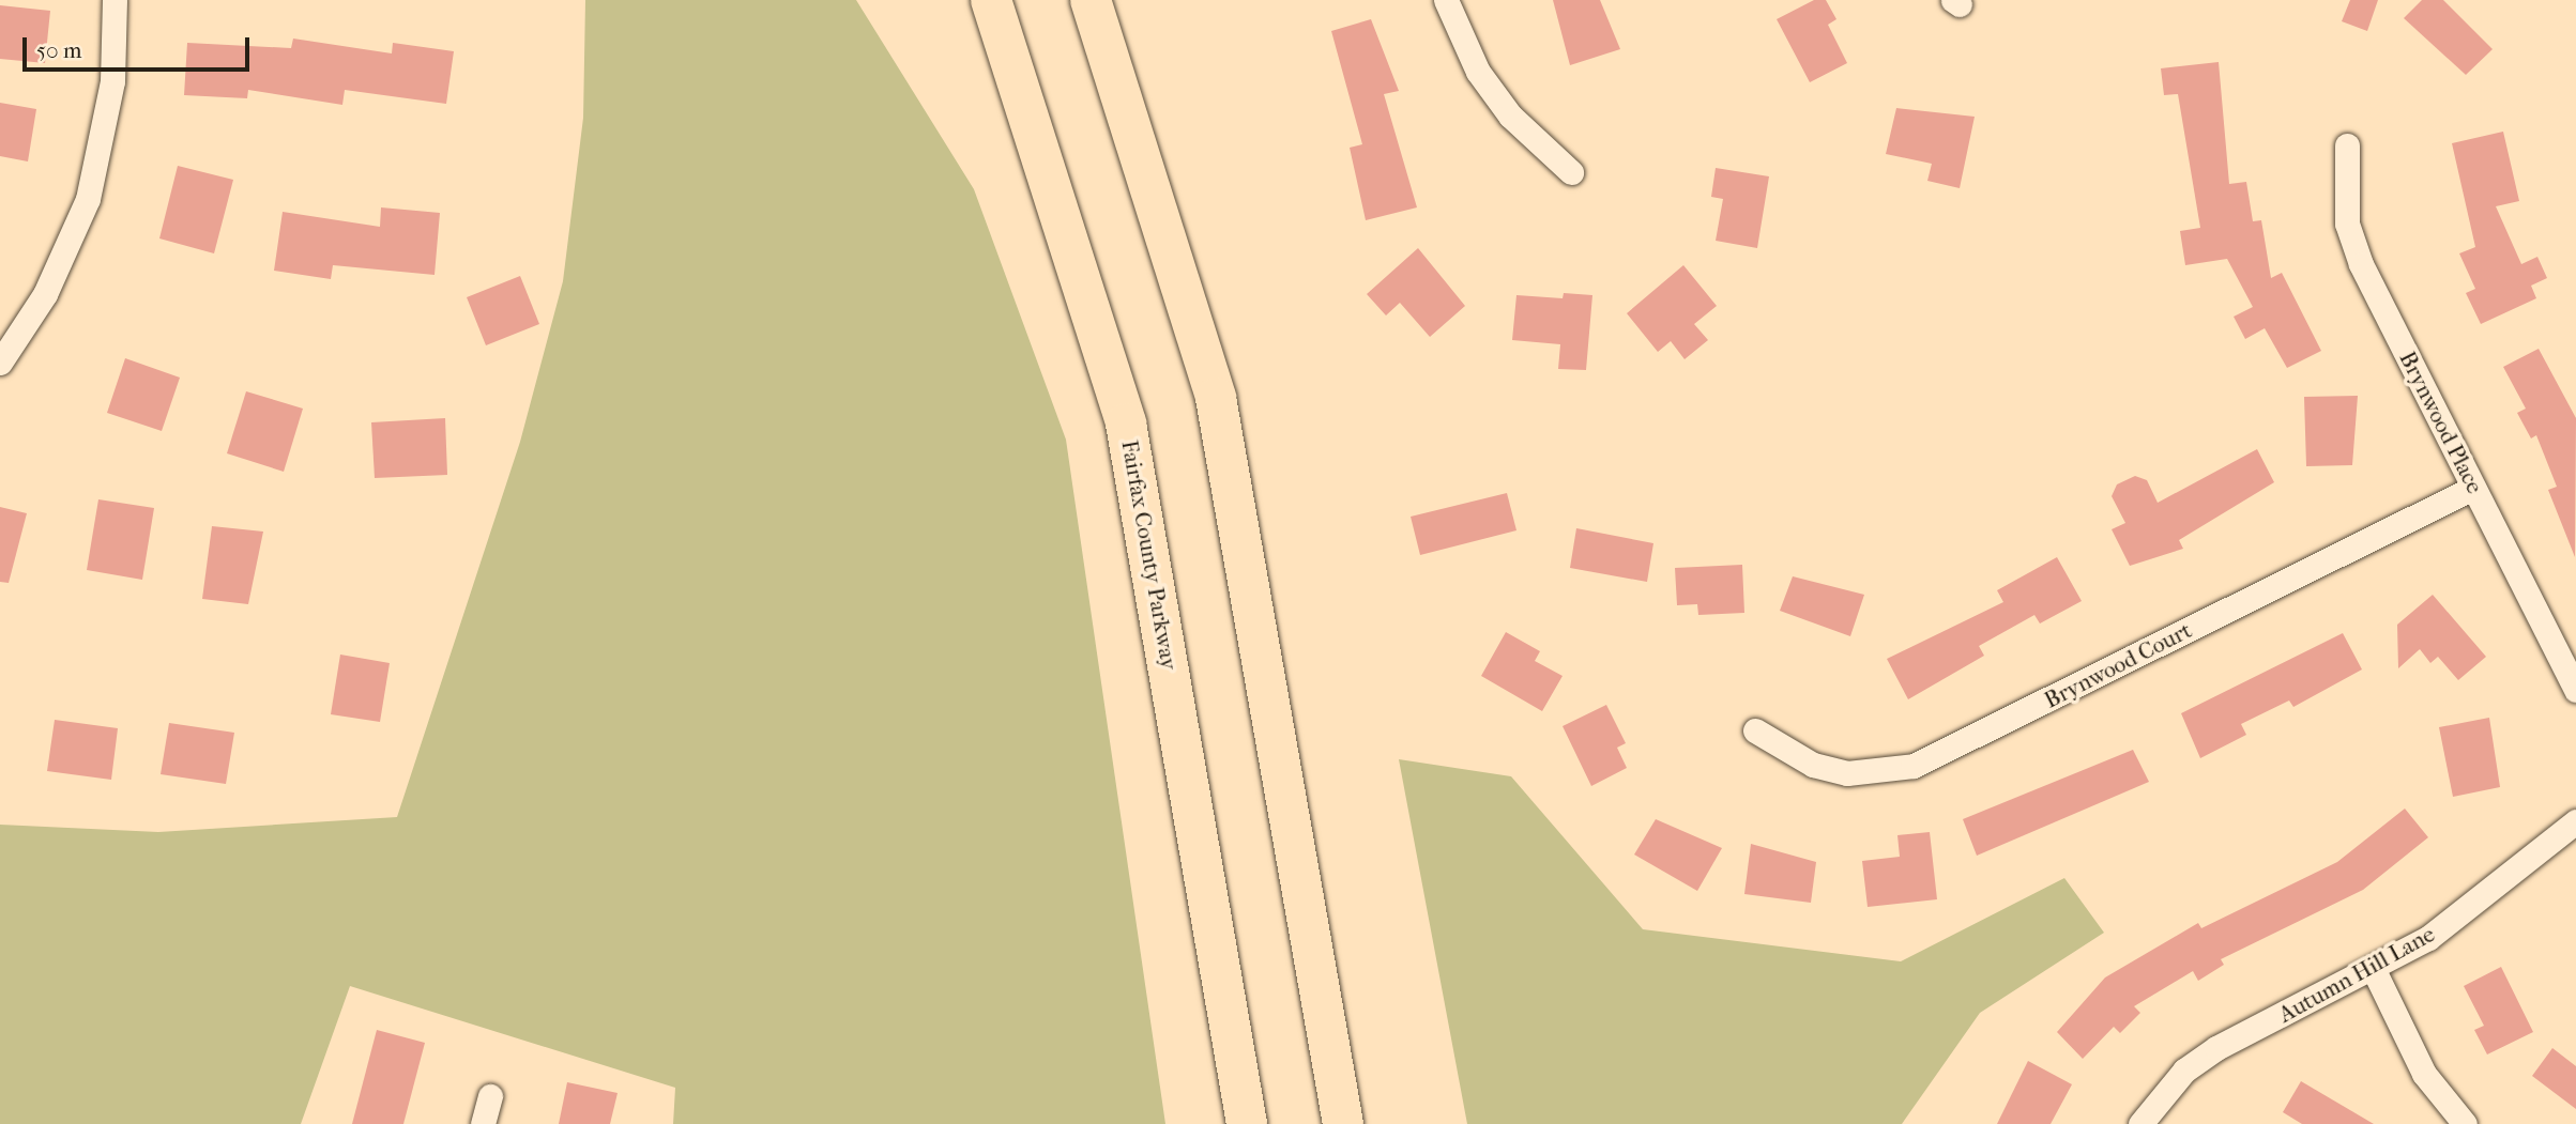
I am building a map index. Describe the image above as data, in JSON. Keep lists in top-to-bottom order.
{
  "streets": {
    "highway": ["Fairfax County Parkway"],
    "street": ["Brynwood Place", "Brynwood Court", "Autumn Hill Lane"]
  },
  "crossings": [
    ["Brynwood Place", "Brynwood Court"]
  ],
  "scale_bar": "50 m"
}
